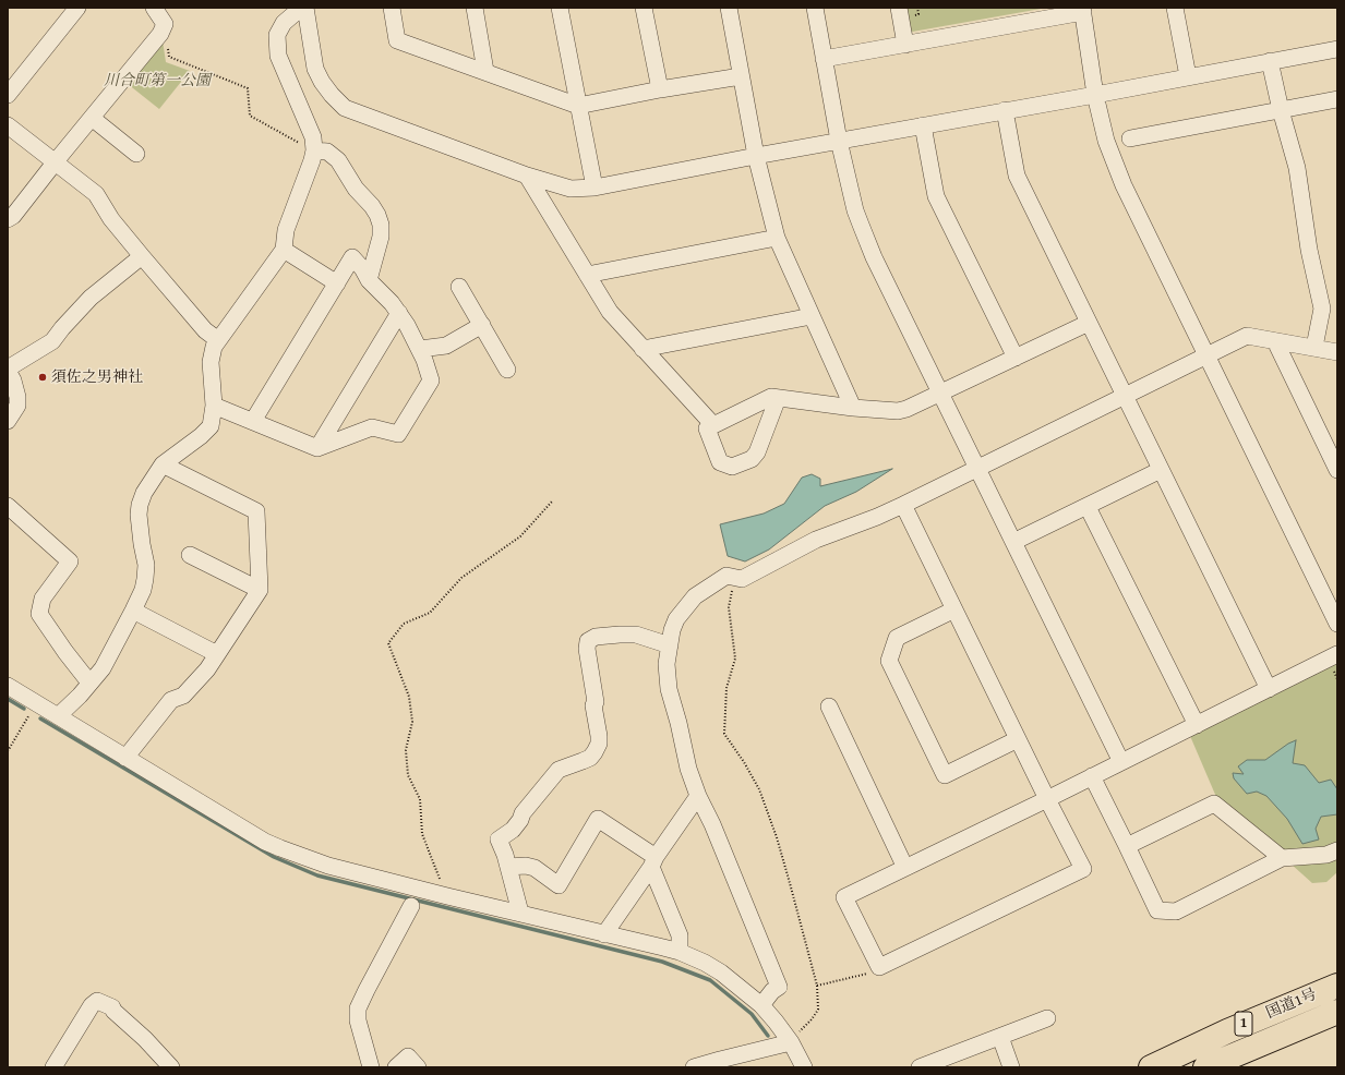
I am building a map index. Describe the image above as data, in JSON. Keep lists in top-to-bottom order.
{
  "streets": {
    "highway": ["国道1号", "1"]
  },
  "parks": ["川合町第一公園"],
  "places": ["須佐之男神社"]
}
